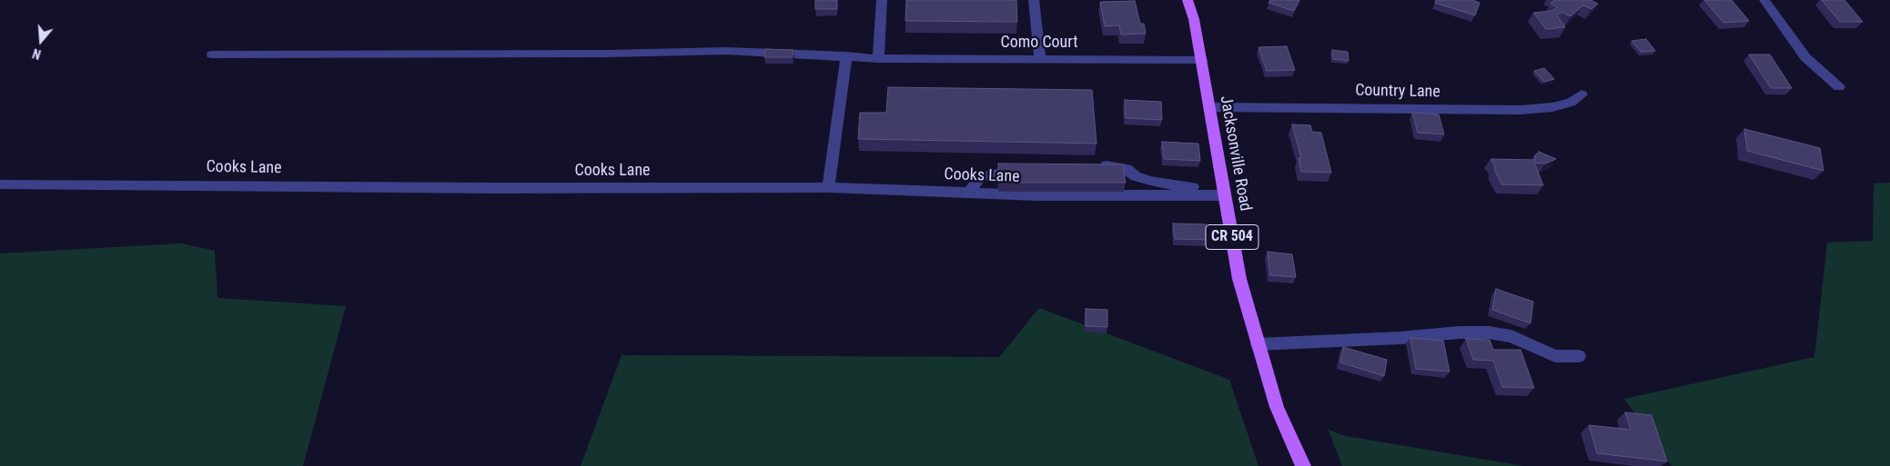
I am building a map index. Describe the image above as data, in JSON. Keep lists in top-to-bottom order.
{
  "streets": {
    "main road": ["Jacksonville Road", "CR 504"],
    "street": ["Como Court", "Country Lane", "Cooks Lane"]
  },
  "crossings": [
    ["Como Court", "Jacksonville Road"],
    ["Country Lane", "Jacksonville Road"],
    ["Jacksonville Road", "Cooks Lane"]
  ],
  "north": "bottom"
}
